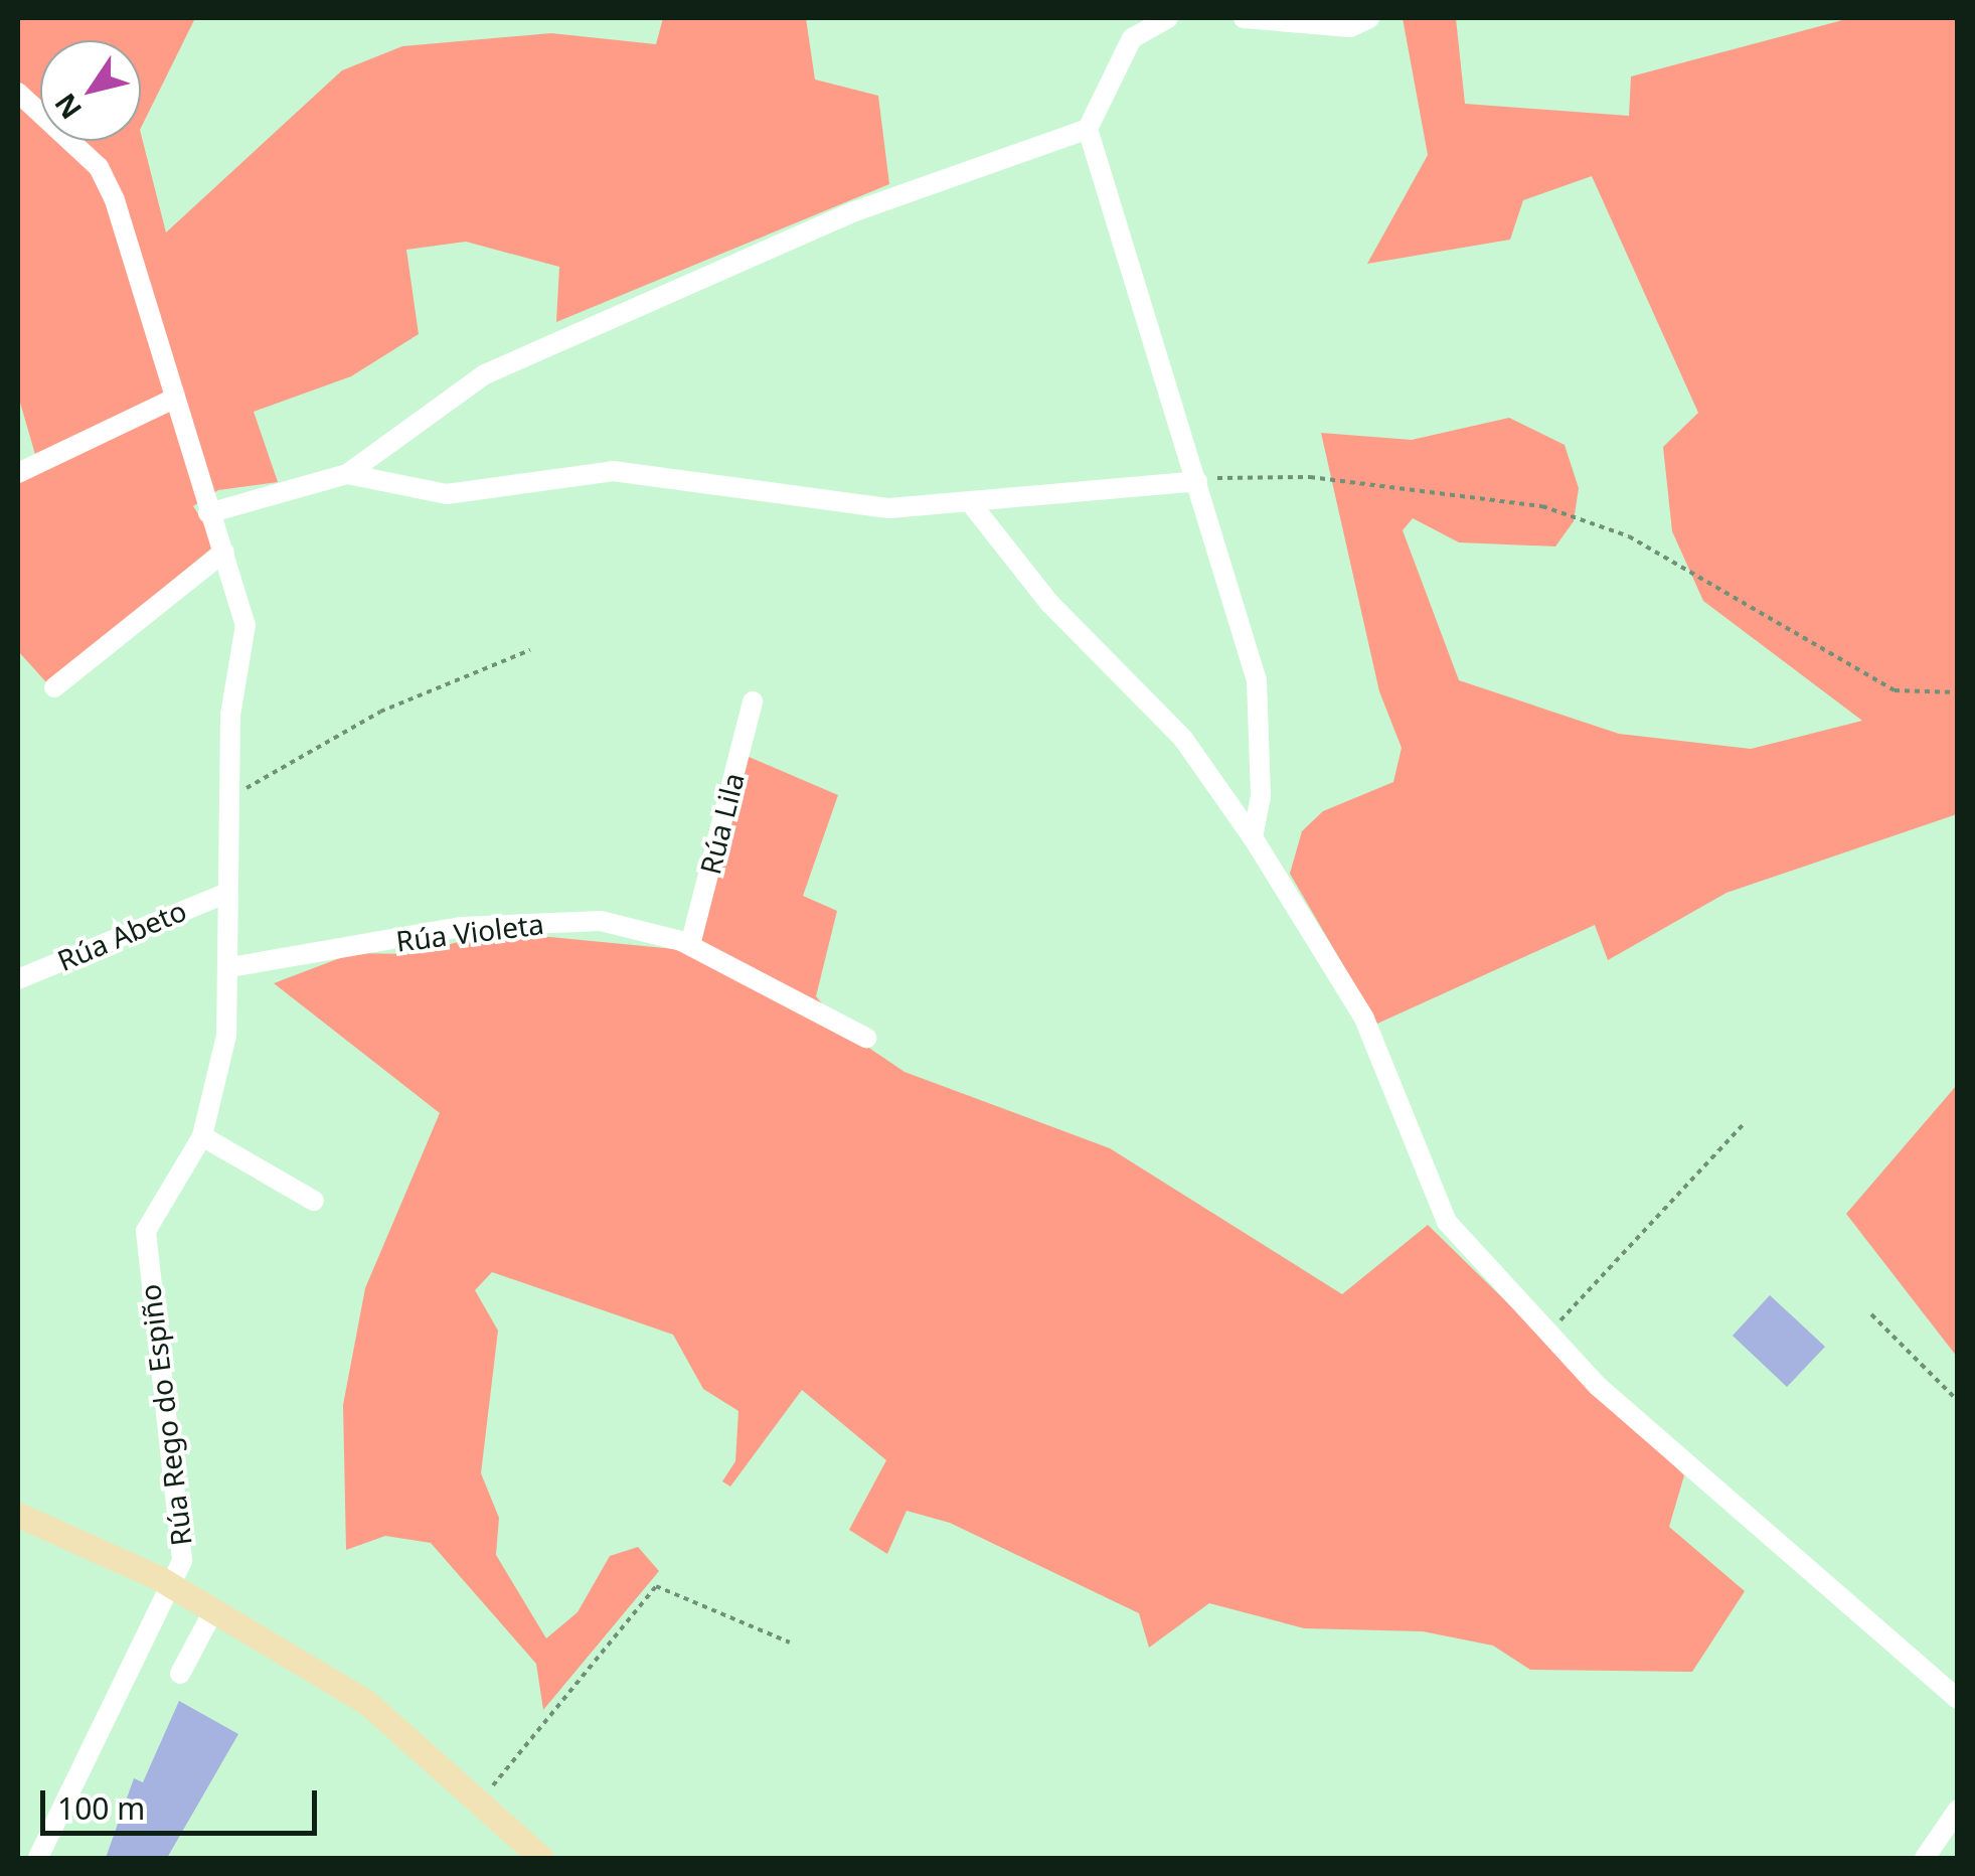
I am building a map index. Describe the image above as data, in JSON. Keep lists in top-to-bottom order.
{
  "streets": {
    "street": [
      "Rúa Lila",
      "Rúa Violeta",
      "Rúa Abeto",
      "Rúa Rego do Espiño"
    ]
  },
  "crossings": [
    ["Rúa Lila", "Rúa Violeta"],
    ["Rúa Violeta", "Rúa Rego do Espiño"],
    ["Rúa Abeto", "Rúa Rego do Espiño"]
  ],
  "scale_bar": "100 m",
  "north": "bottom left"
}
